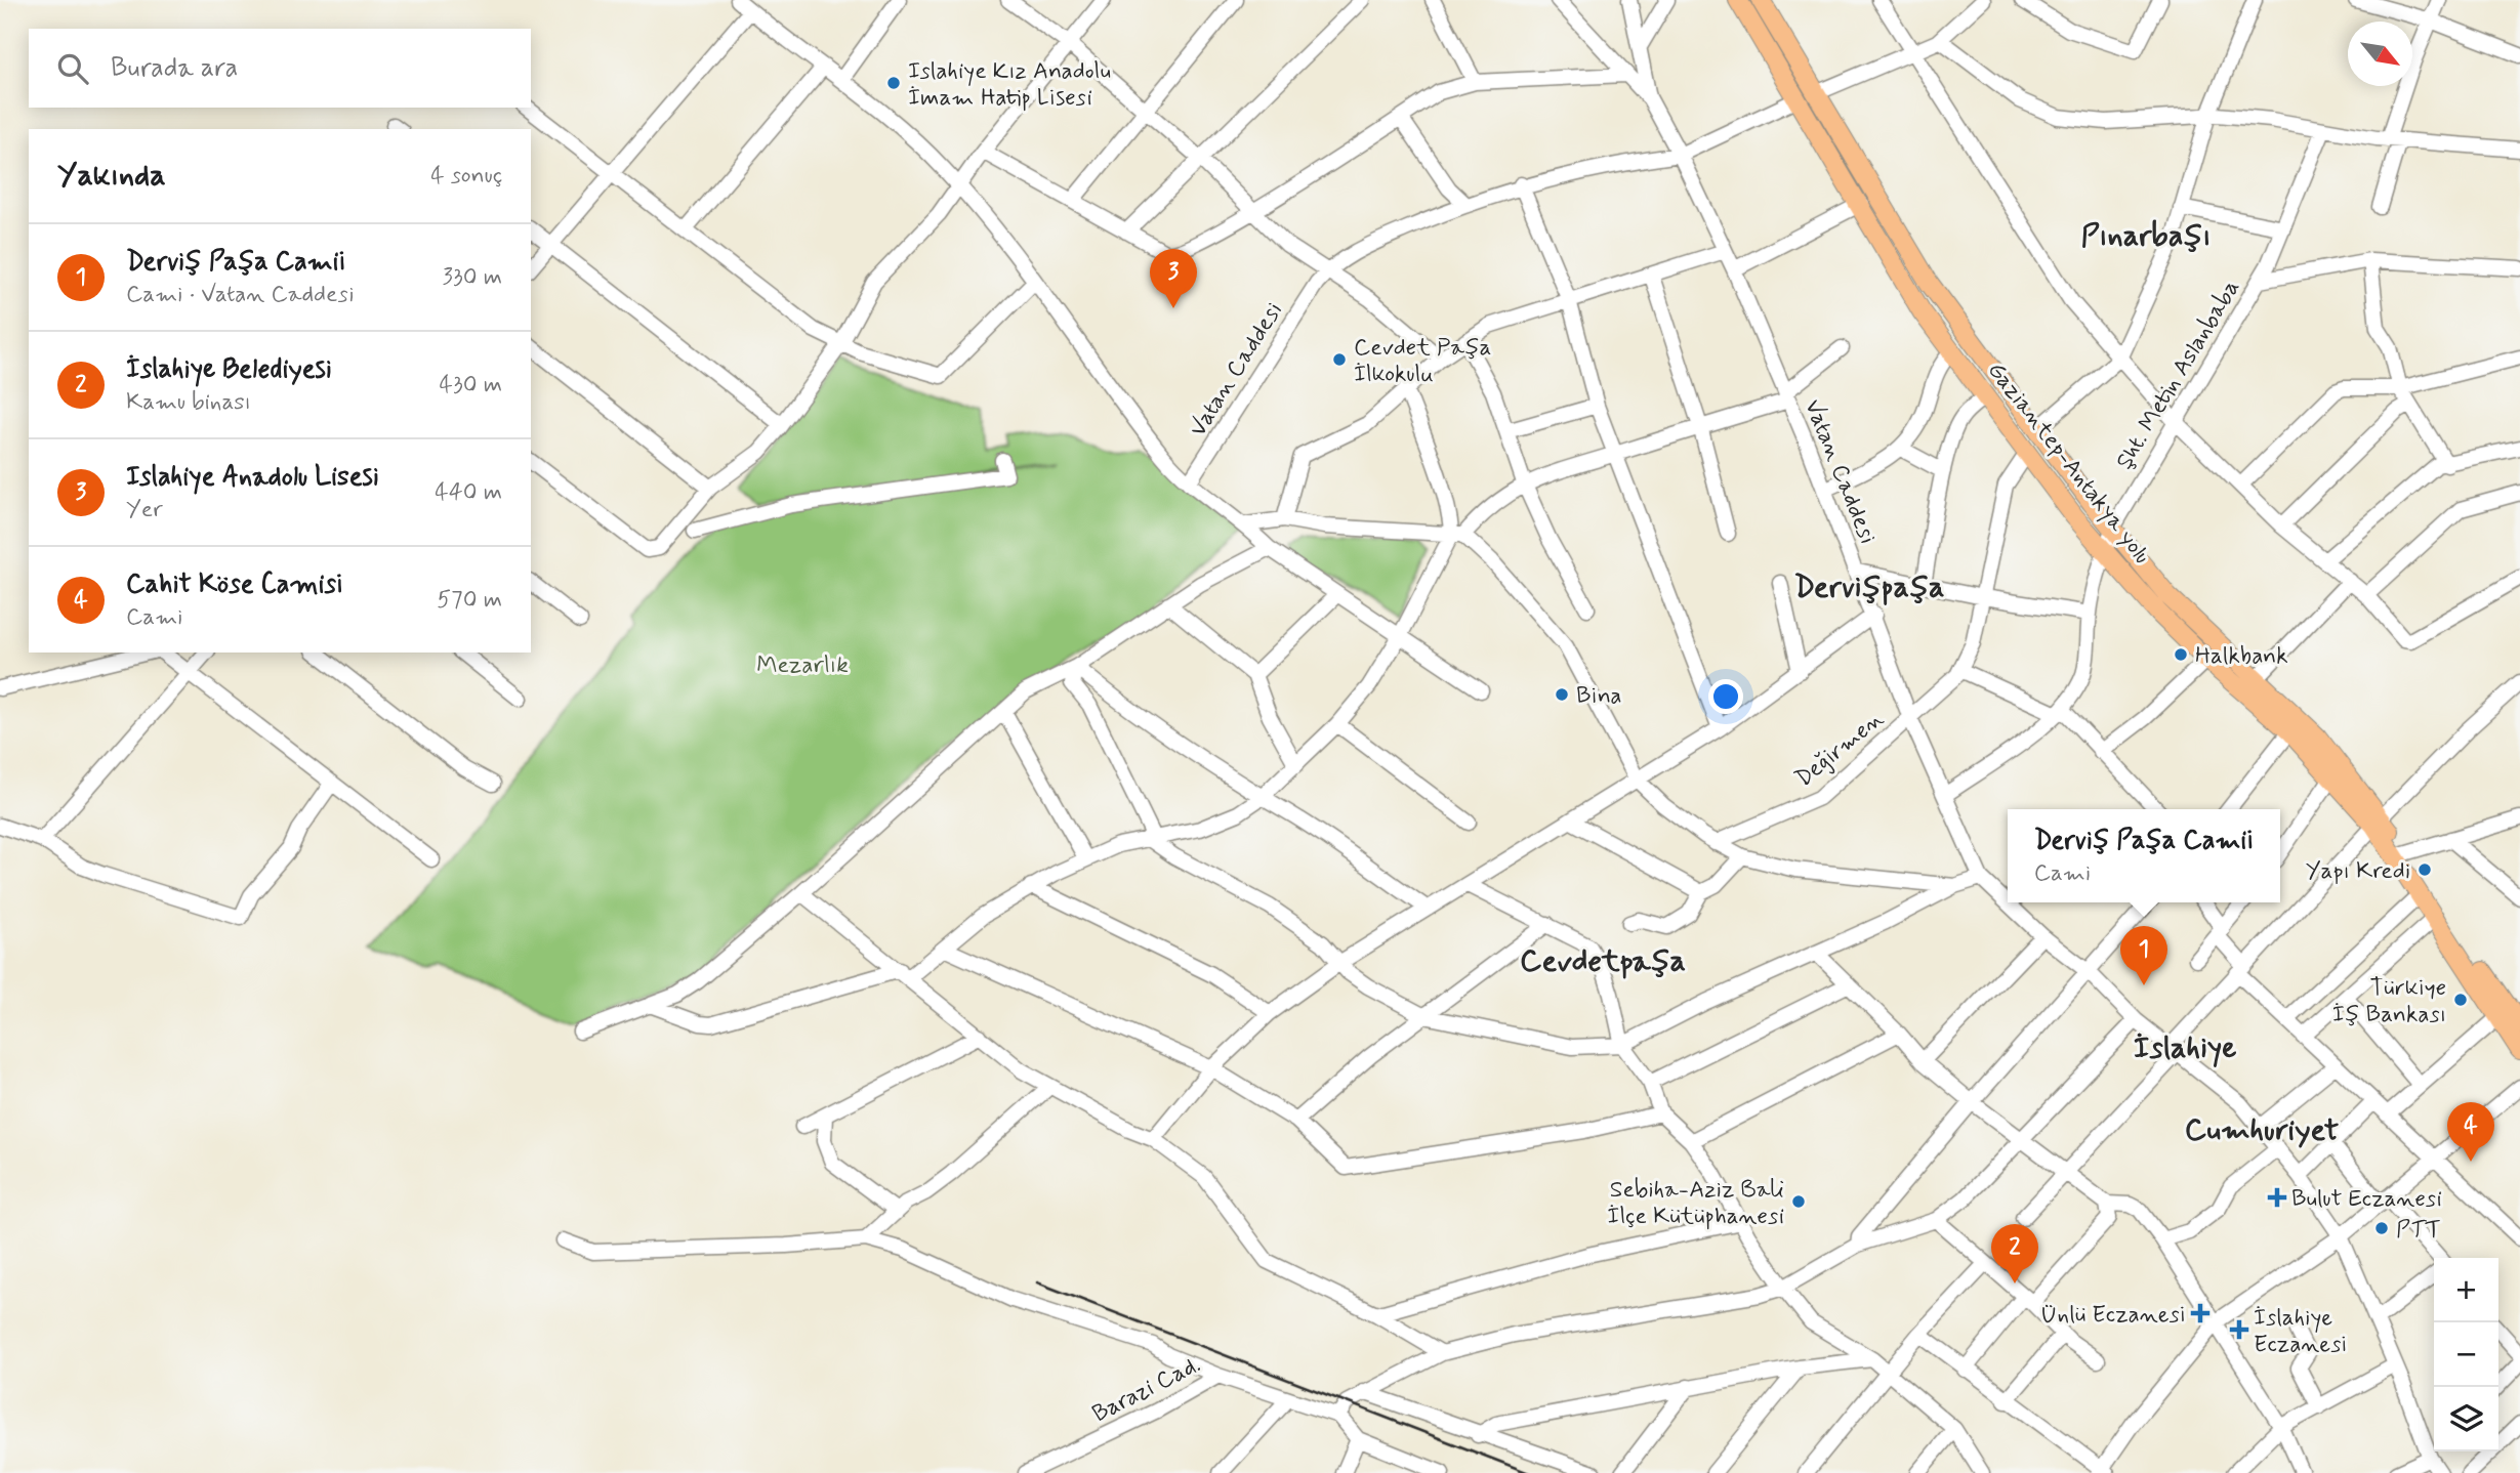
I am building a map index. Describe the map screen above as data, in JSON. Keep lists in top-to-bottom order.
{
  "streets": {
    "main road": ["Gaziantep-Antakya yolu"],
    "street": [
      "Vatan Caddesi",
      "Şht. Metin Aslanbaba",
      "Değirmen",
      "Barazi Cad."
    ]
  },
  "crossings": [
    ["Vatan Caddesi", "Şht. Metin Aslanbaba"],
    ["Vatan Caddesi", "Değirmen"],
    ["Şht. Metin Aslanbaba", "Gaziantep-Antakya yolu"]
  ],
  "districts": [
    "Pınarbaşı",
    "Dervişpaşa",
    "Cevdetpaşa",
    "İslahiye",
    "Cumhuriyet"
  ],
  "parks": ["Mezarlık"],
  "places": {
    "other": [
      "Islahiye Kız Anadolu İmam Hatip Lisesi",
      "Cevdet Paşa İlkokulu",
      "Halkbank",
      "Bina",
      "Yapı Kredi",
      "Türkiye İş Bankası",
      "Sebiha-Aziz Bali İlçe Kütüphanesi",
      "PTT"
    ],
    "health": ["Bulut Eczanesi", "Ünlü Eczanesi", "İslahiye Eczanesi"]
  },
  "north": "bottom right",
  "page": {
    "search": "Burada ara",
    "heading": ["Yakında", "4 sonuç"],
    "list": [
      {
        "mark": "1",
        "name": "Derviş Paşa Camii",
        "note": "Cami · Vatan Caddesi",
        "value": "330 m"
      },
      {
        "mark": "2",
        "name": "İslahiye Belediyesi",
        "note": "Kamu binası",
        "value": "430 m"
      },
      {
        "mark": "3",
        "name": "Islahiye Anadolu Lisesi",
        "note": "Yer",
        "value": "440 m"
      },
      {
        "mark": "4",
        "name": "Cahit Köse Camisi",
        "note": "Cami",
        "value": "570 m"
      }
    ],
    "pins": [
      "3",
      "1",
      "4",
      "2"
    ],
    "popup": ["Derviş Paşa Camii", "Cami"],
    "map_buttons": ["+", "−"]
  }
}
